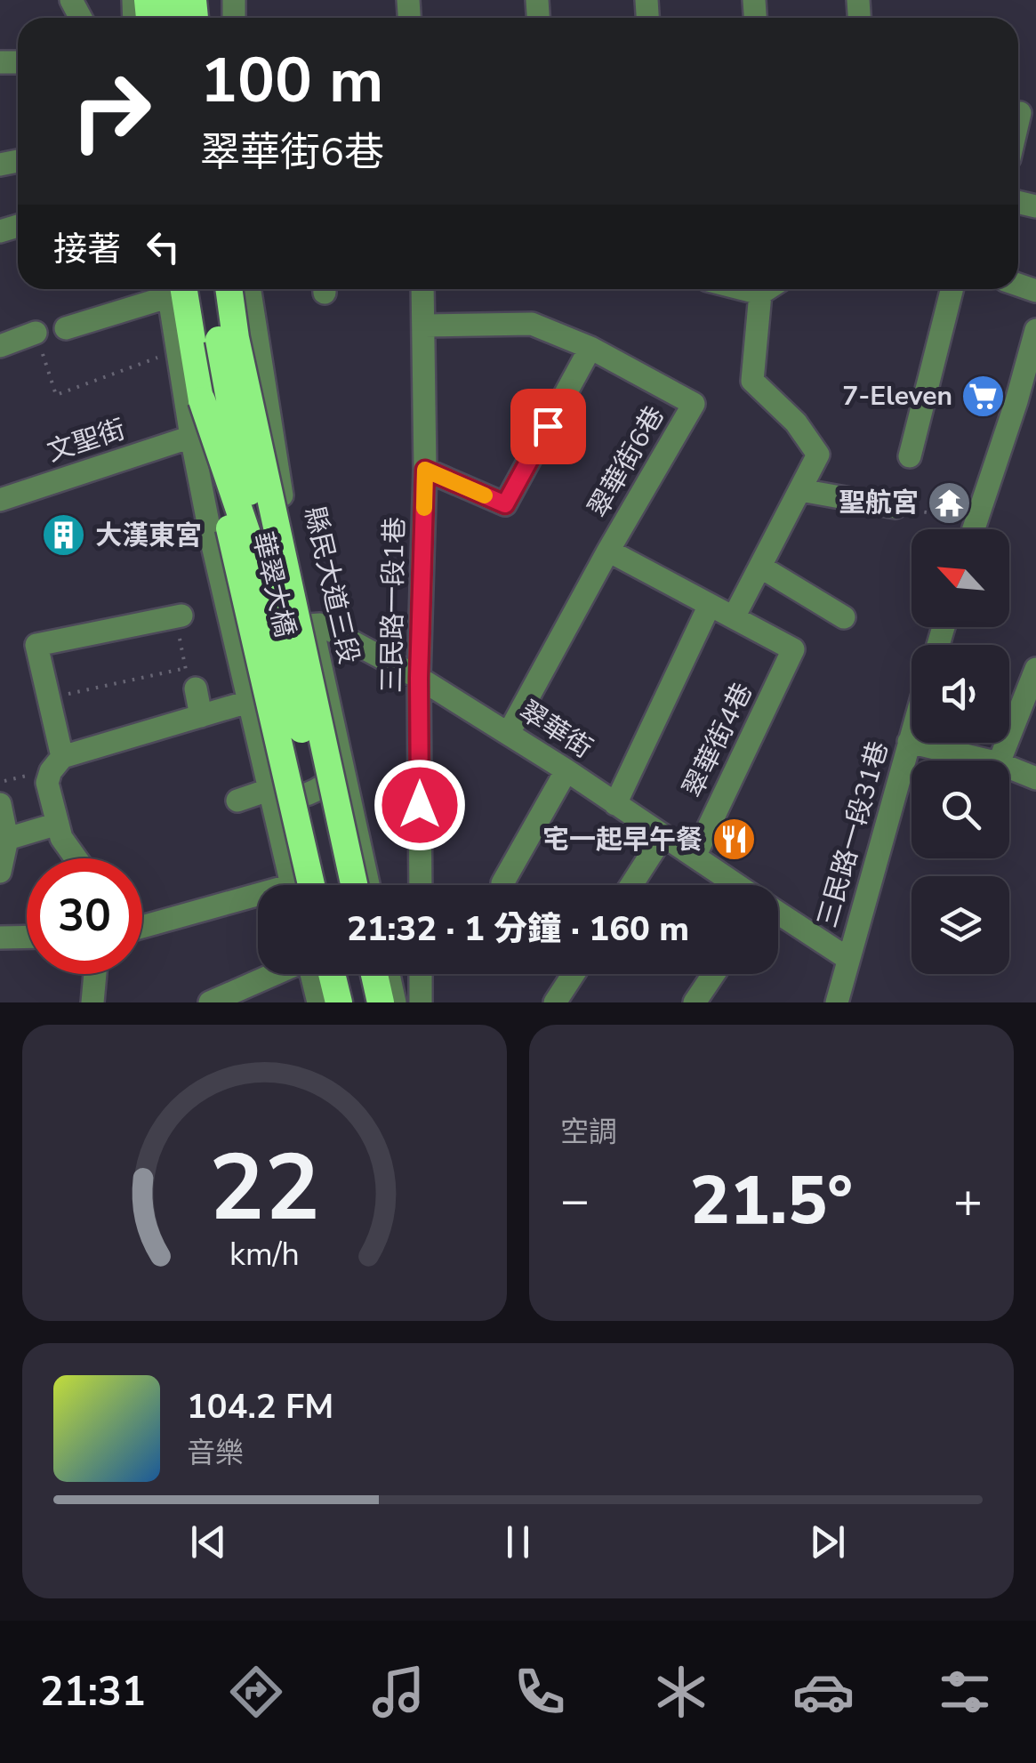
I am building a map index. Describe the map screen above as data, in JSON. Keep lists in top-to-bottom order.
{
  "streets": {
    "highway": ["華翠大橋"],
    "street": [
      "文聖街",
      "翠華街6巷",
      "縣民大道三段",
      "三民路一段1巷",
      "翠華街",
      "翠華街4巷",
      "三民路一段31巷"
    ]
  },
  "crossings": [
    ["翠華街6巷", "翠華街4巷"],
    ["縣民大道三段", "翠華街"],
    ["三民路一段1巷", "翠華街"],
    ["翠華街", "翠華街4巷"],
    ["翠華街", "三民路一段31巷"]
  ],
  "places": {
    "supermarket": ["7-Eleven"],
    "temple": ["聖航宮"],
    "building": ["大漢東宮"],
    "restaurant": ["宅一起早午餐"]
  },
  "north": "top left",
  "page": {
    "turn": ["100 m", "翠華街6巷"],
    "then": "接著",
    "limit": "30",
    "trip": "21:32 · 1 分鐘 · 160 m",
    "tile": "空調",
    "heat": ["−", "21.5°", "+"],
    "song": ["104.2 FM", "音樂"],
    "tabs": "21:31",
    "gauge": ["22", "km/h"]
  }
}
